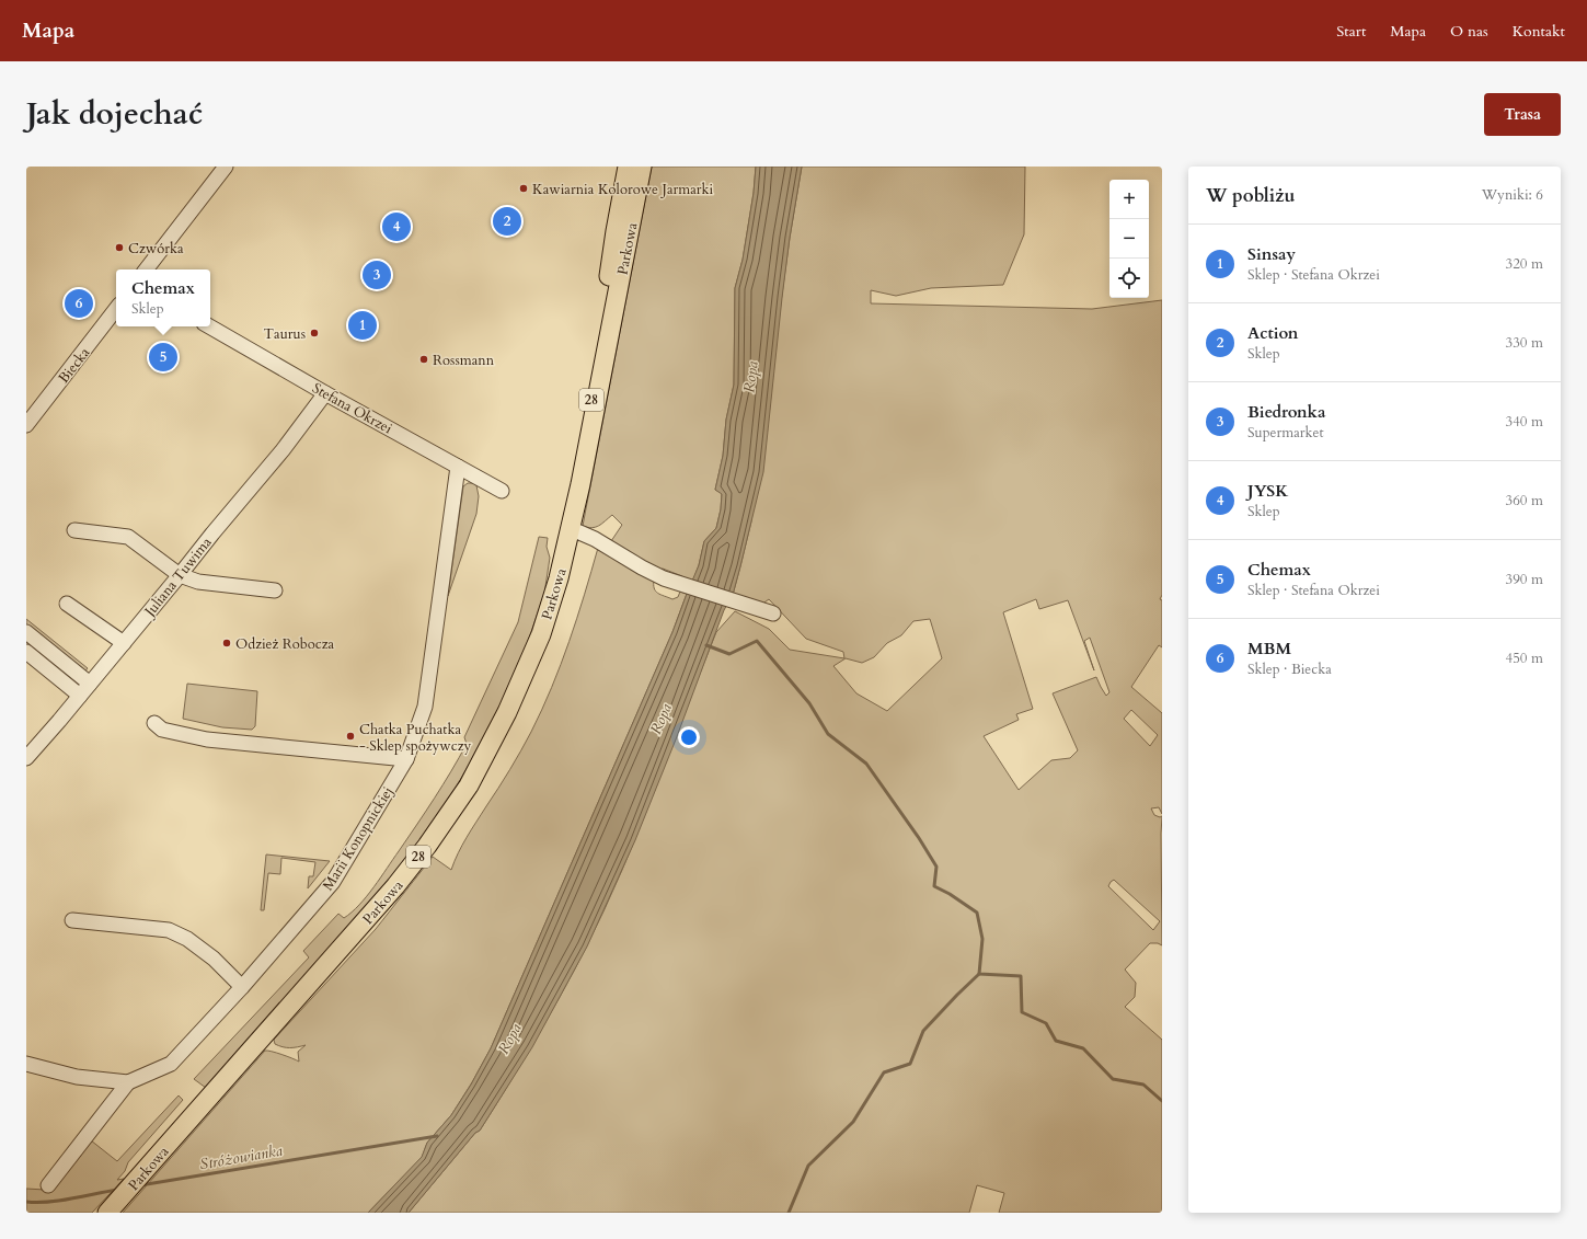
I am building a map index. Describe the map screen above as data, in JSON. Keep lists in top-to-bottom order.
{
  "streets": {
    "main road": ["Parkowa", "28"],
    "street": [
      "Biecka",
      "Stefana Okrzei",
      "Juliana Tuwima",
      "Marii Konopnickiej"
    ]
  },
  "crossings": [
    ["Stefana Okrzei", "Juliana Tuwima"],
    ["Stefana Okrzei", "Marii Konopnickiej"]
  ],
  "water": ["Ropa", "Stróżowianka"],
  "places": [
    "Kawiarnia Kolorowe Jarmarki",
    "Czwórka",
    "Taurus",
    "Rossmann",
    "Odzież Robocza",
    "Chatka Puchatka - Sklep spożywczy"
  ],
  "page": {
    "header": "Mapa",
    "nav": [
      "Start",
      "Mapa",
      "O nas",
      "Kontakt"
    ],
    "title": "Jak dojechać",
    "buttons": "Trasa",
    "heading": ["W pobliżu", "Wyniki: 6"],
    "map_buttons": ["+", "−"],
    "pins": [
      "2",
      "4",
      "3",
      "6",
      "1",
      "5"
    ],
    "list": [
      {
        "mark": "1",
        "name": "Sinsay",
        "note": "Sklep · Stefana Okrzei",
        "value": "320 m"
      },
      {
        "mark": "2",
        "name": "Action",
        "note": "Sklep",
        "value": "330 m"
      },
      {
        "mark": "3",
        "name": "Biedronka",
        "note": "Supermarket",
        "value": "340 m"
      },
      {
        "mark": "4",
        "name": "JYSK",
        "note": "Sklep",
        "value": "360 m"
      },
      {
        "mark": "5",
        "name": "Chemax",
        "note": "Sklep · Stefana Okrzei",
        "value": "390 m"
      },
      {
        "mark": "6",
        "name": "MBM",
        "note": "Sklep · Biecka",
        "value": "450 m"
      }
    ],
    "popup": ["Chemax", "Sklep"]
  }
}
